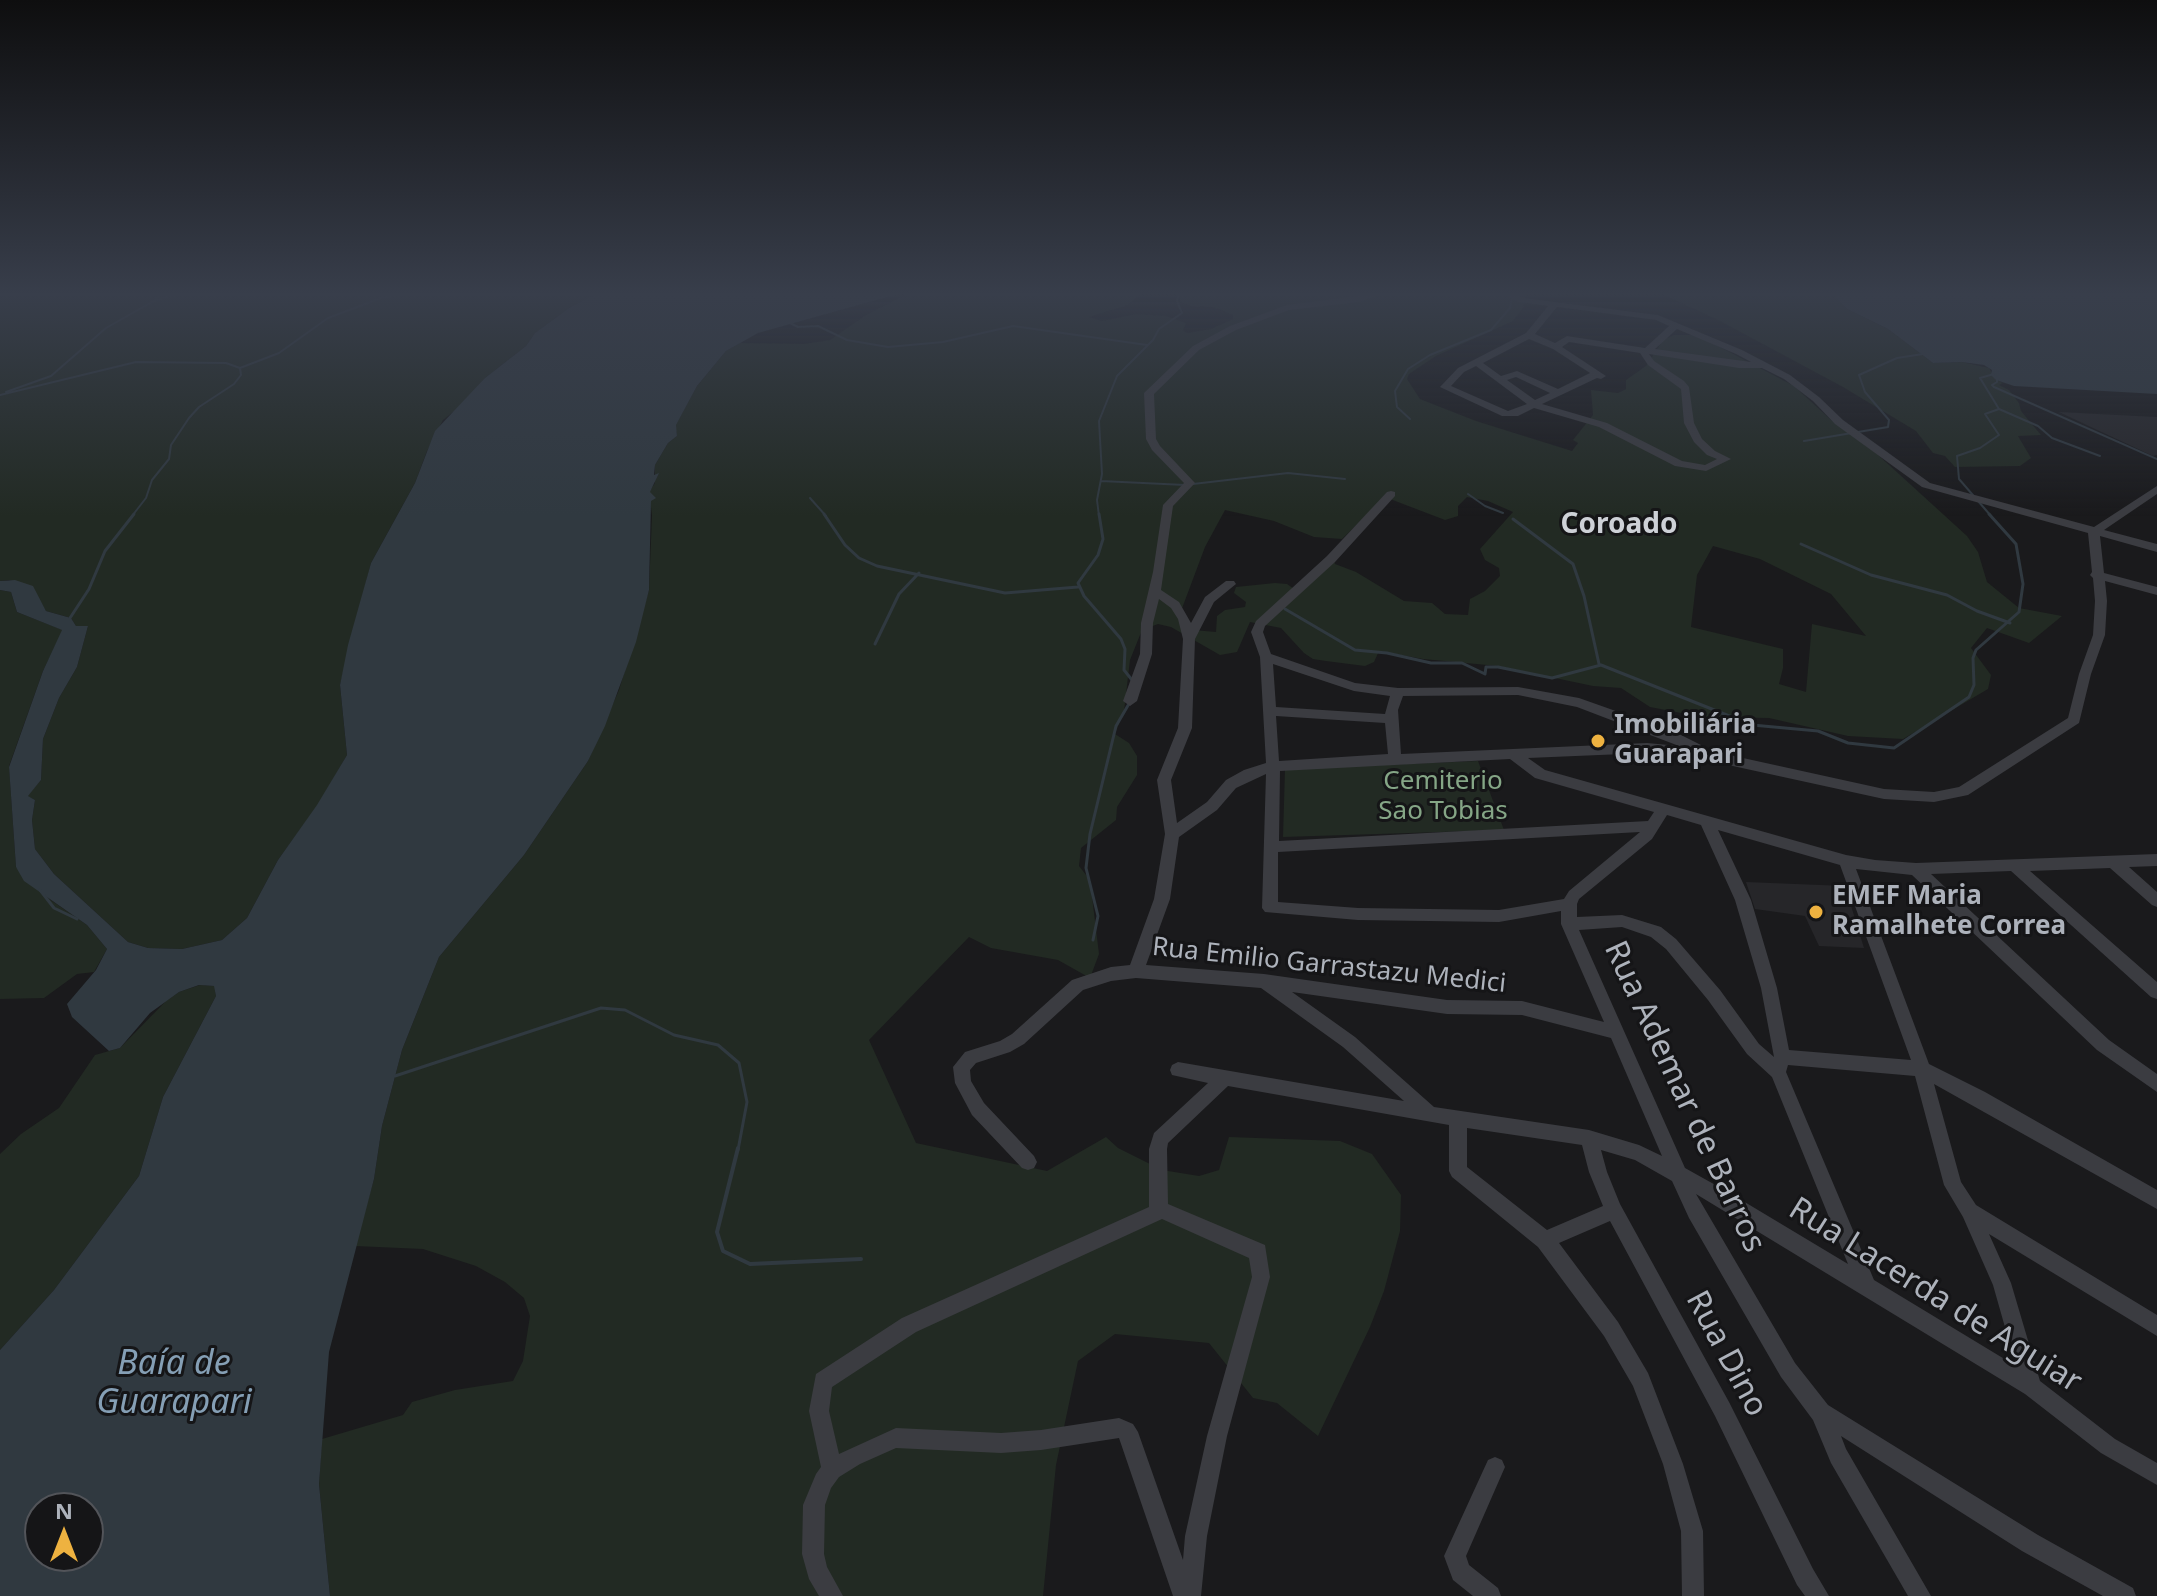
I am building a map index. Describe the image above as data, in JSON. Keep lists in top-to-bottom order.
{
  "streets": {
    "street": [
      "Rua Emilio Garrastazu Medici",
      "Rua Ademar de Barros",
      "Rua Lacerda de Aguiar",
      "Rua Dino"
    ]
  },
  "crossings": [
    ["Rua Emilio Garrastazu Medici", "Rua Ademar de Barros"],
    ["Rua Ademar de Barros", "Rua Lacerda de Aguiar"],
    ["Rua Lacerda de Aguiar", "Rua Dino"]
  ],
  "districts": ["Coroado"],
  "water": ["Baía de Guarapari"],
  "parks": ["Cemiterio Sao Tobias"],
  "places": ["Imobiliária Guarapari", "EMEF Maria Ramalhete Correa"],
  "north": "top"
}
